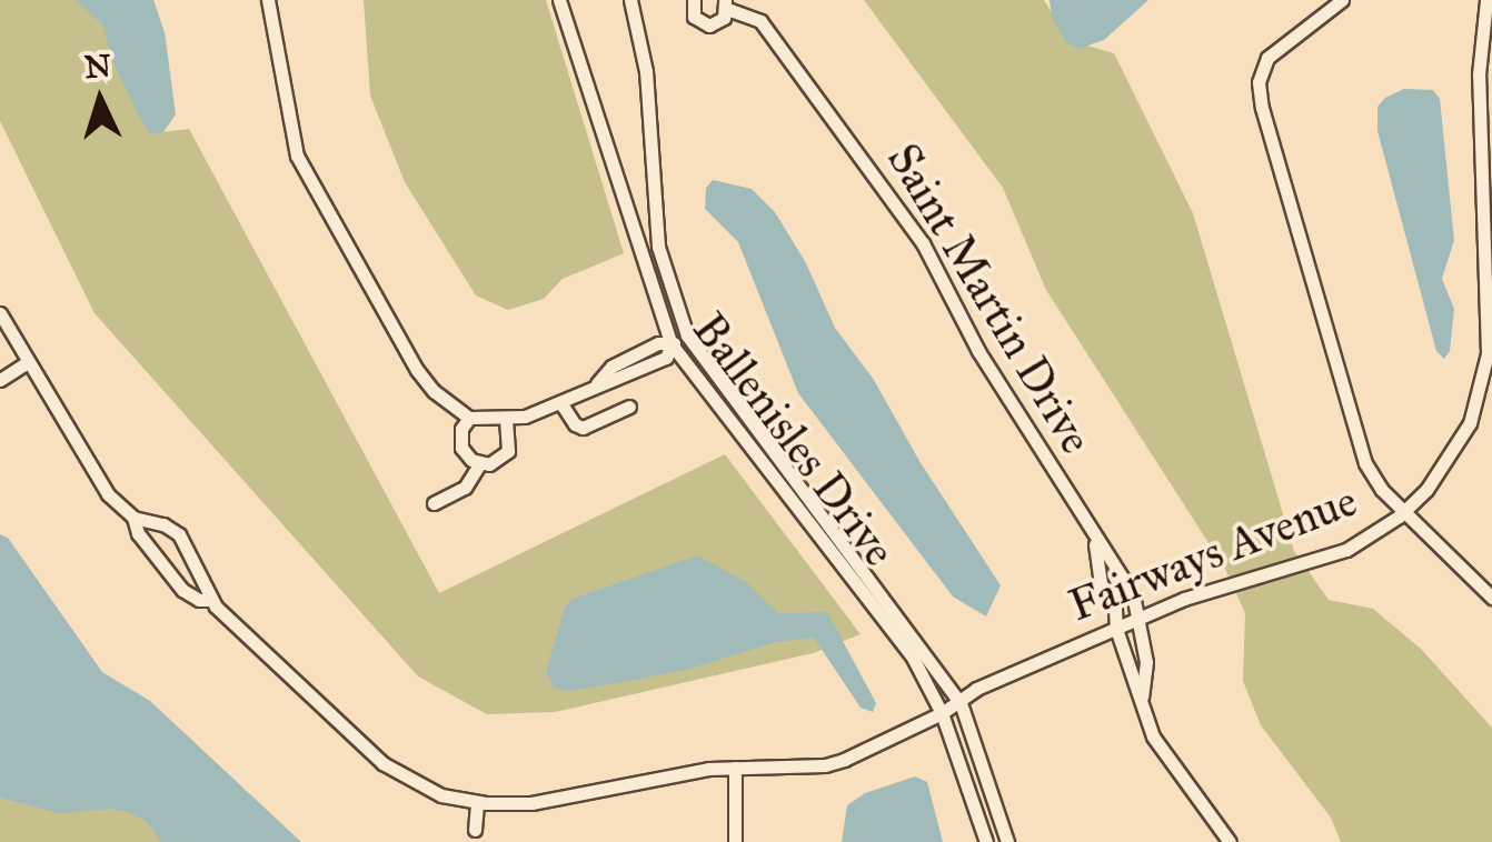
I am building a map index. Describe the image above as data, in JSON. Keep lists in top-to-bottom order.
{
  "streets": {
    "street": ["Saint Martin Drive", "Ballenisles Drive", "Fairways Avenue"]
  },
  "crossings": [
    ["Saint Martin Drive", "Fairways Avenue"],
    ["Ballenisles Drive", "Fairways Avenue"]
  ],
  "north": "top"
}
